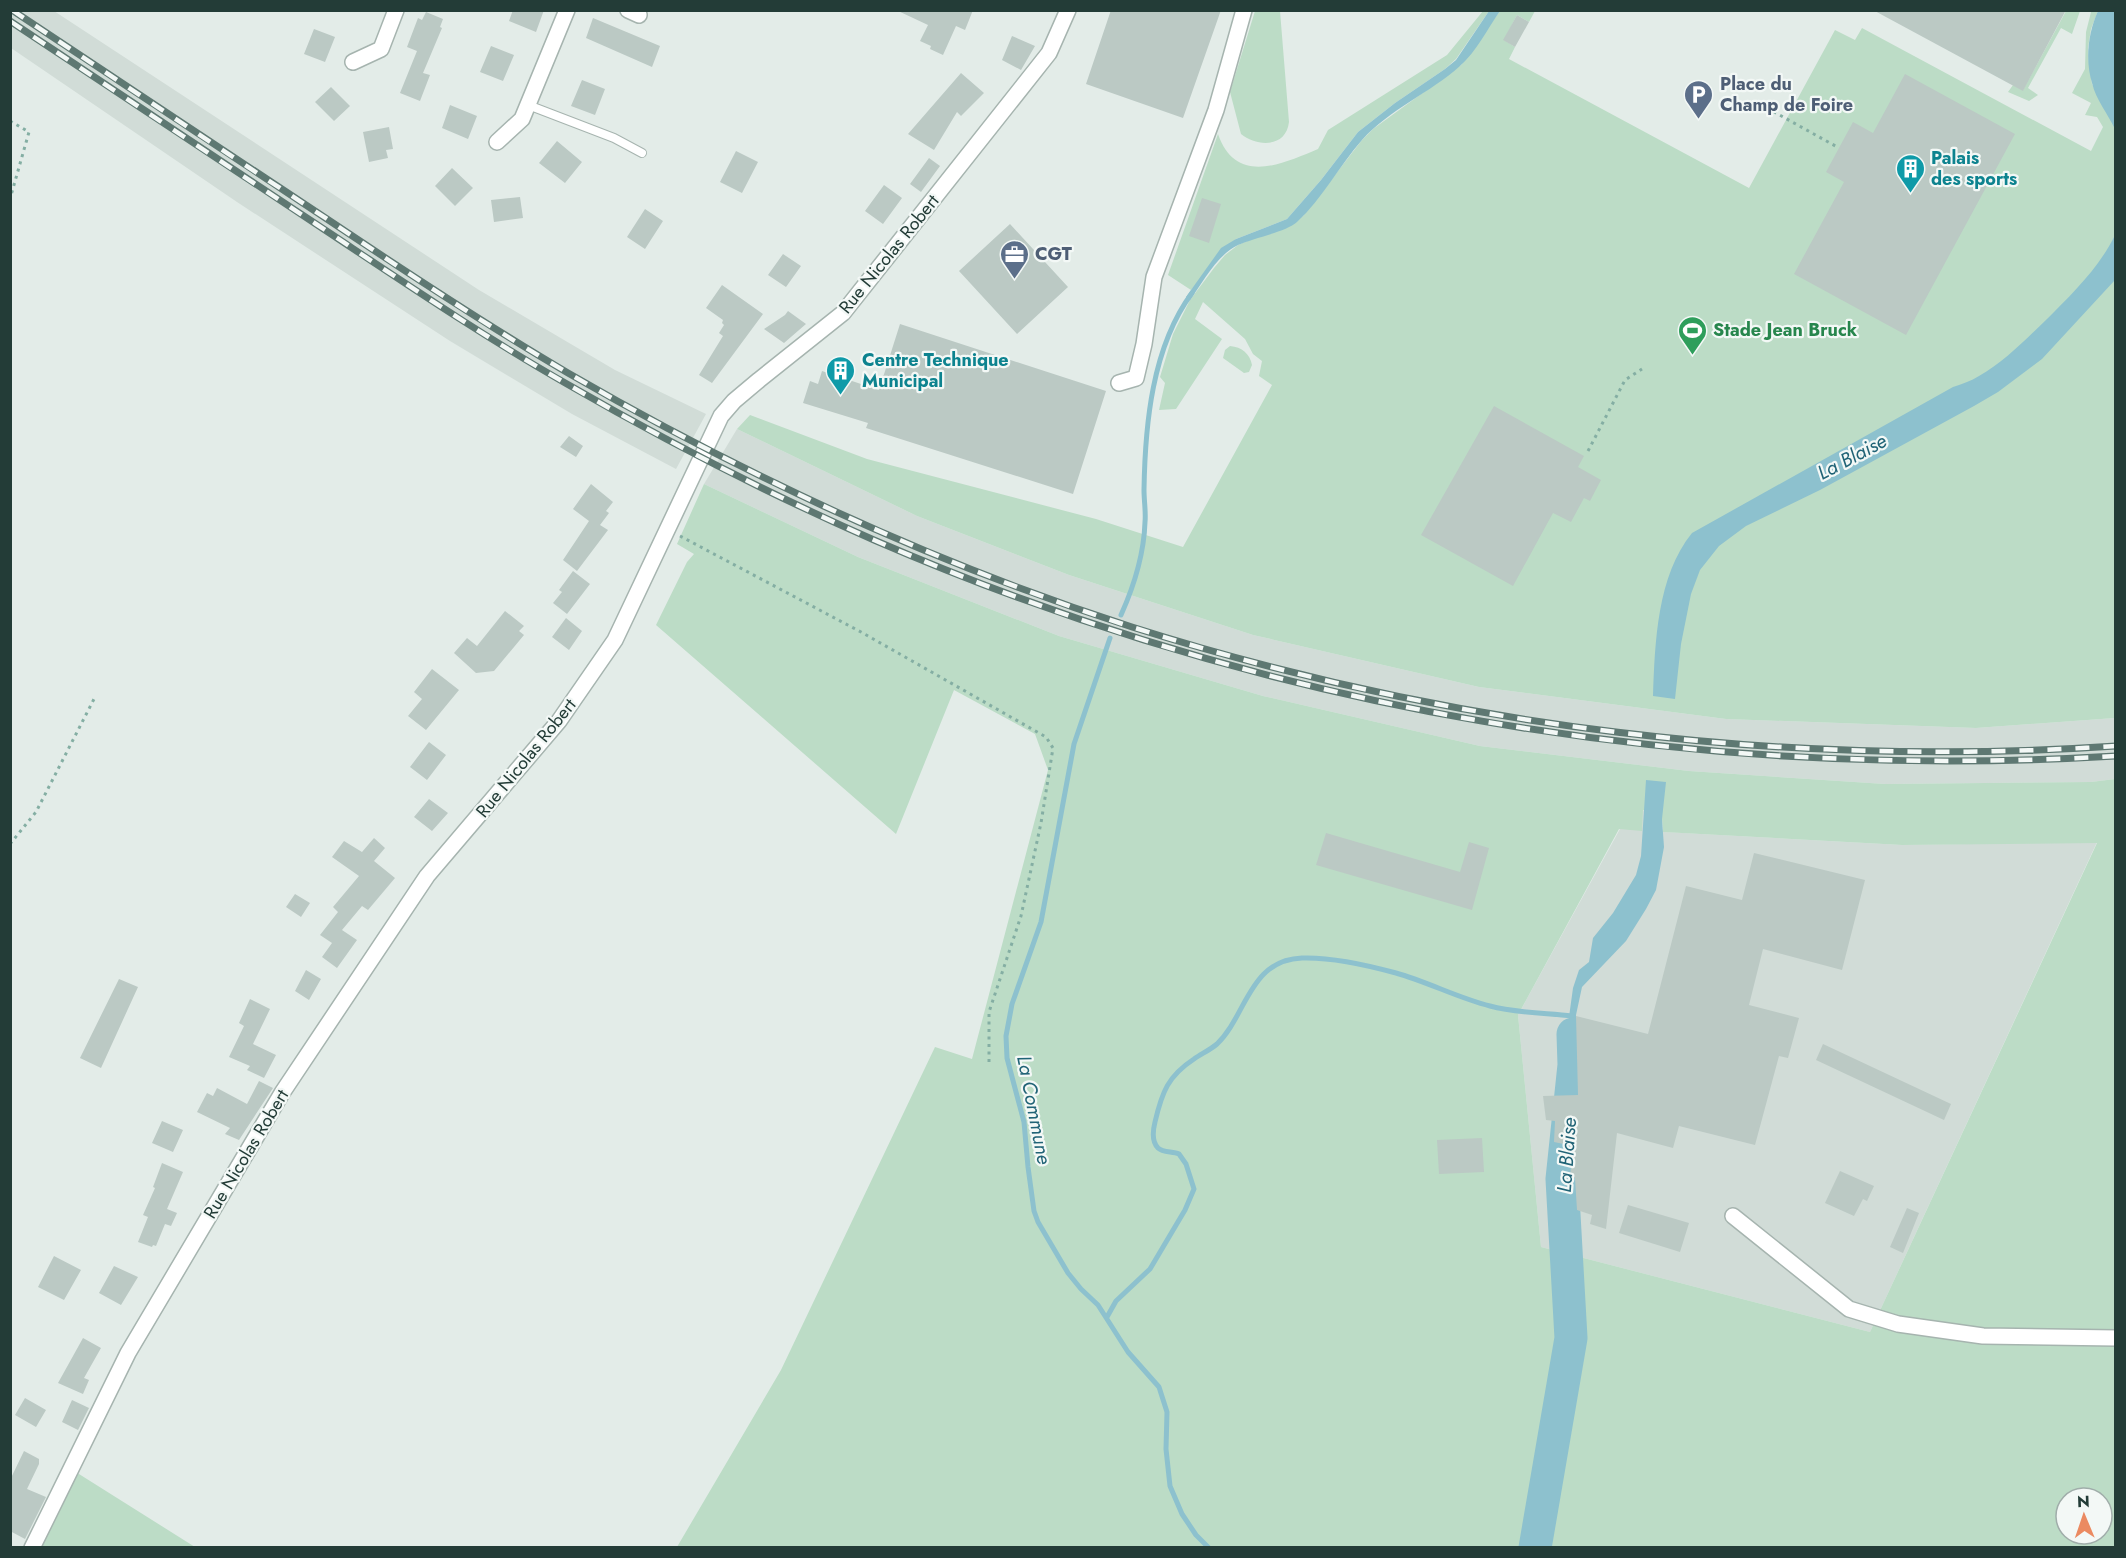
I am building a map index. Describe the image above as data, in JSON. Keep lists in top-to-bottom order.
{
  "streets": {
    "street": ["Rue Nicolas Robert"]
  },
  "water": ["La Blaise", "La Commune"],
  "places": {
    "parking": ["Place du Champ de Foire"],
    "building": ["Palais des sports", "Centre Technique Municipal"],
    "office": ["CGT"],
    "sports": ["Stade Jean Bruck"]
  },
  "north": "top"
}
